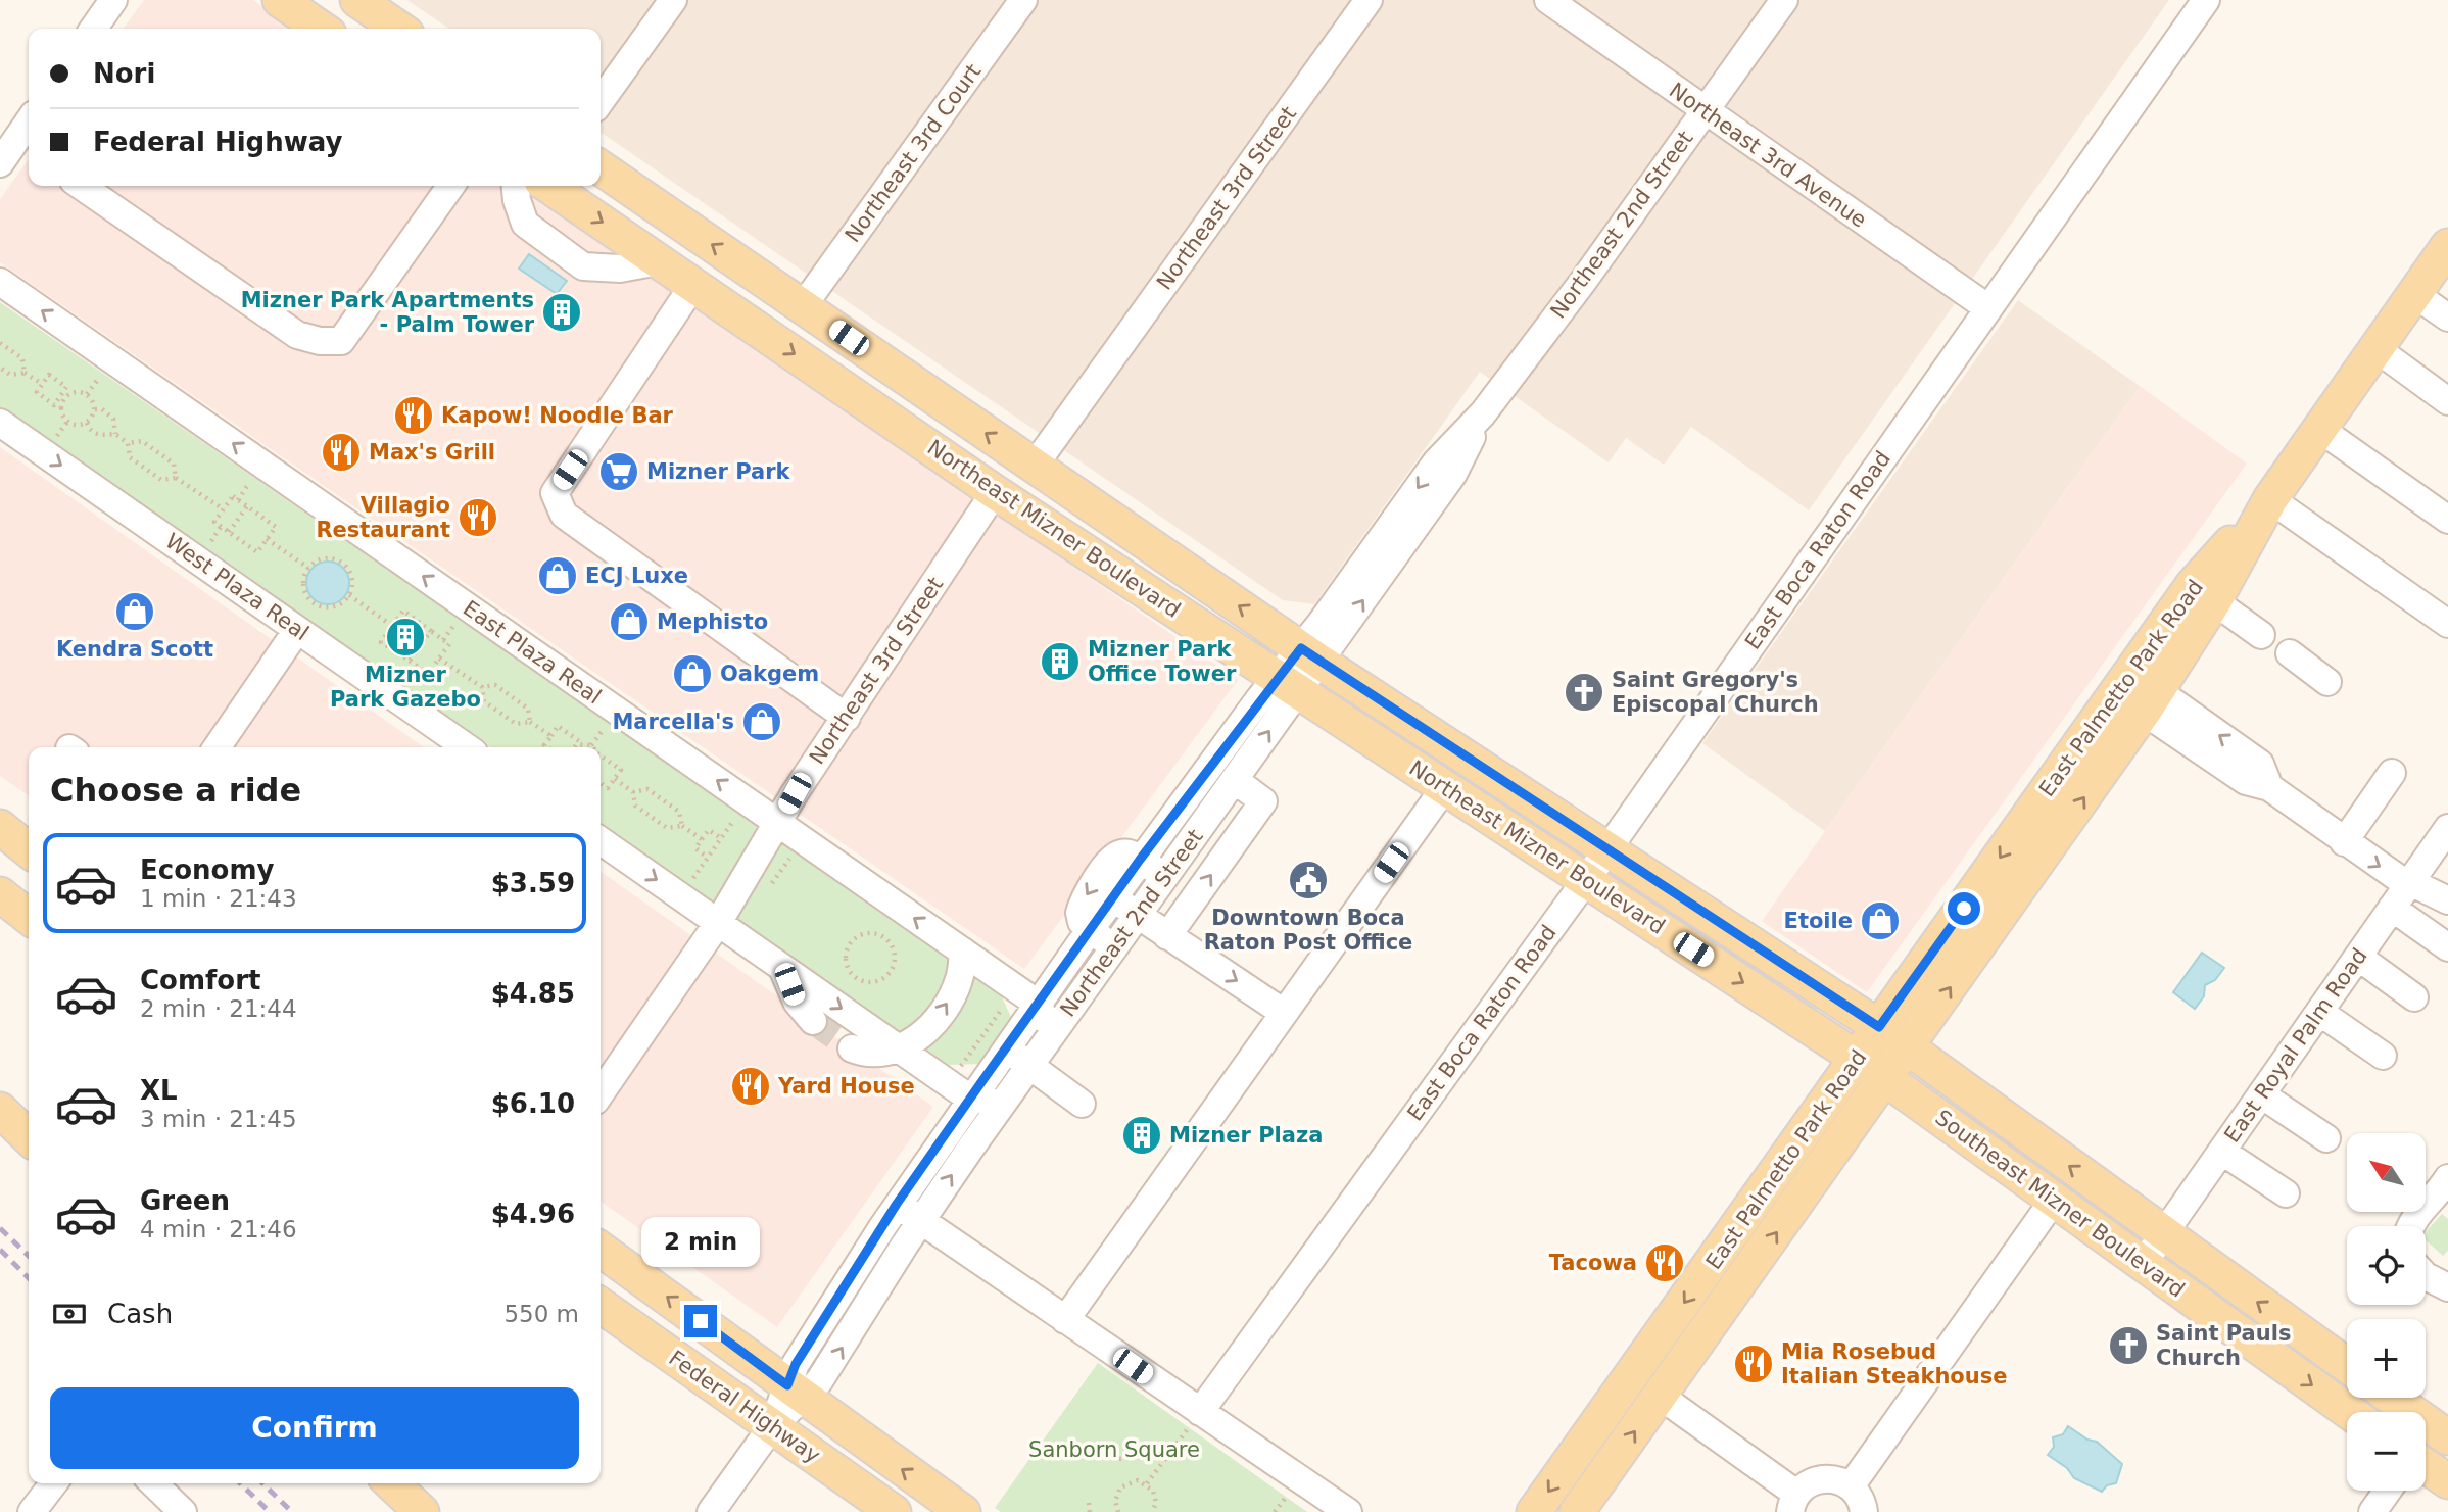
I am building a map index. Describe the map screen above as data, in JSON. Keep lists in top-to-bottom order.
{
  "streets": {
    "main road": [
      "Northeast Mizner Boulevard",
      "East Palmetto Park Road",
      "Southeast Mizner Boulevard",
      "Federal Highway"
    ],
    "street": [
      "Northeast 3rd Court",
      "Northeast 3rd Avenue",
      "Northeast 3rd Street",
      "Northeast 2nd Street",
      "East Boca Raton Road",
      "West Plaza Real",
      "East Plaza Real",
      "East Royal Palm Road"
    ]
  },
  "crossings": [
    ["Northeast 3rd Court", "Northeast Mizner Boulevard"],
    ["Northeast 3rd Avenue", "Northeast 2nd Street"],
    ["Northeast 3rd Avenue", "East Boca Raton Road"],
    ["Northeast 3rd Street", "Northeast Mizner Boulevard"],
    ["Northeast 3rd Street", "East Plaza Real"],
    ["Northeast 2nd Street", "Northeast Mizner Boulevard"],
    ["Northeast 2nd Street", "East Plaza Real"],
    ["Northeast 2nd Street", "Federal Highway"],
    ["Northeast Mizner Boulevard", "East Boca Raton Road"],
    ["Northeast Mizner Boulevard", "East Palmetto Park Road"],
    ["Northeast Mizner Boulevard", "Southeast Mizner Boulevard"],
    ["East Palmetto Park Road", "Southeast Mizner Boulevard"],
    ["East Royal Palm Road", "Southeast Mizner Boulevard"]
  ],
  "one_way": ["West Plaza Real", "East Plaza Real"],
  "parks": ["Sanborn Square"],
  "places": {
    "building": [
      "Mizner Park Apartments - Palm Tower",
      "Mizner Park Gazebo",
      "Mizner Park Office Tower",
      "Mizner Plaza"
    ],
    "restaurant": [
      "Kapow! Noodle Bar",
      "Max's Grill",
      "Villagio Restaurant",
      "Yard House",
      "Tacowa",
      "Mia Rosebud Italian Steakhouse"
    ],
    "supermarket": ["Mizner Park"],
    "shop": [
      "ECJ Luxe",
      "Kendra Scott",
      "Mephisto",
      "Oakgem",
      "Marcella's",
      "Etoile"
    ],
    "church": ["Saint Gregory's Episcopal Church", "Saint Pauls Church"],
    "public building": ["Downtown Boca Raton Post Office"]
  },
  "north": "top left",
  "page": {
    "banner": ["Nori", "Federal Highway"],
    "heading": "Choose a ride",
    "list": [
      {
        "name": "Economy",
        "note": "1 min · 21:43",
        "value": "$3.59"
      },
      {
        "name": "Comfort",
        "note": "2 min · 21:44",
        "value": "$4.85"
      },
      {
        "name": "XL",
        "note": "3 min · 21:45",
        "value": "$6.10"
      },
      {
        "name": "Green",
        "note": "4 min · 21:46",
        "value": "$4.96"
      }
    ],
    "map_buttons": ["+", "−"],
    "bubble": "2 min",
    "pay": ["Cash", "550 m"],
    "buttons": "Confirm"
  }
}
